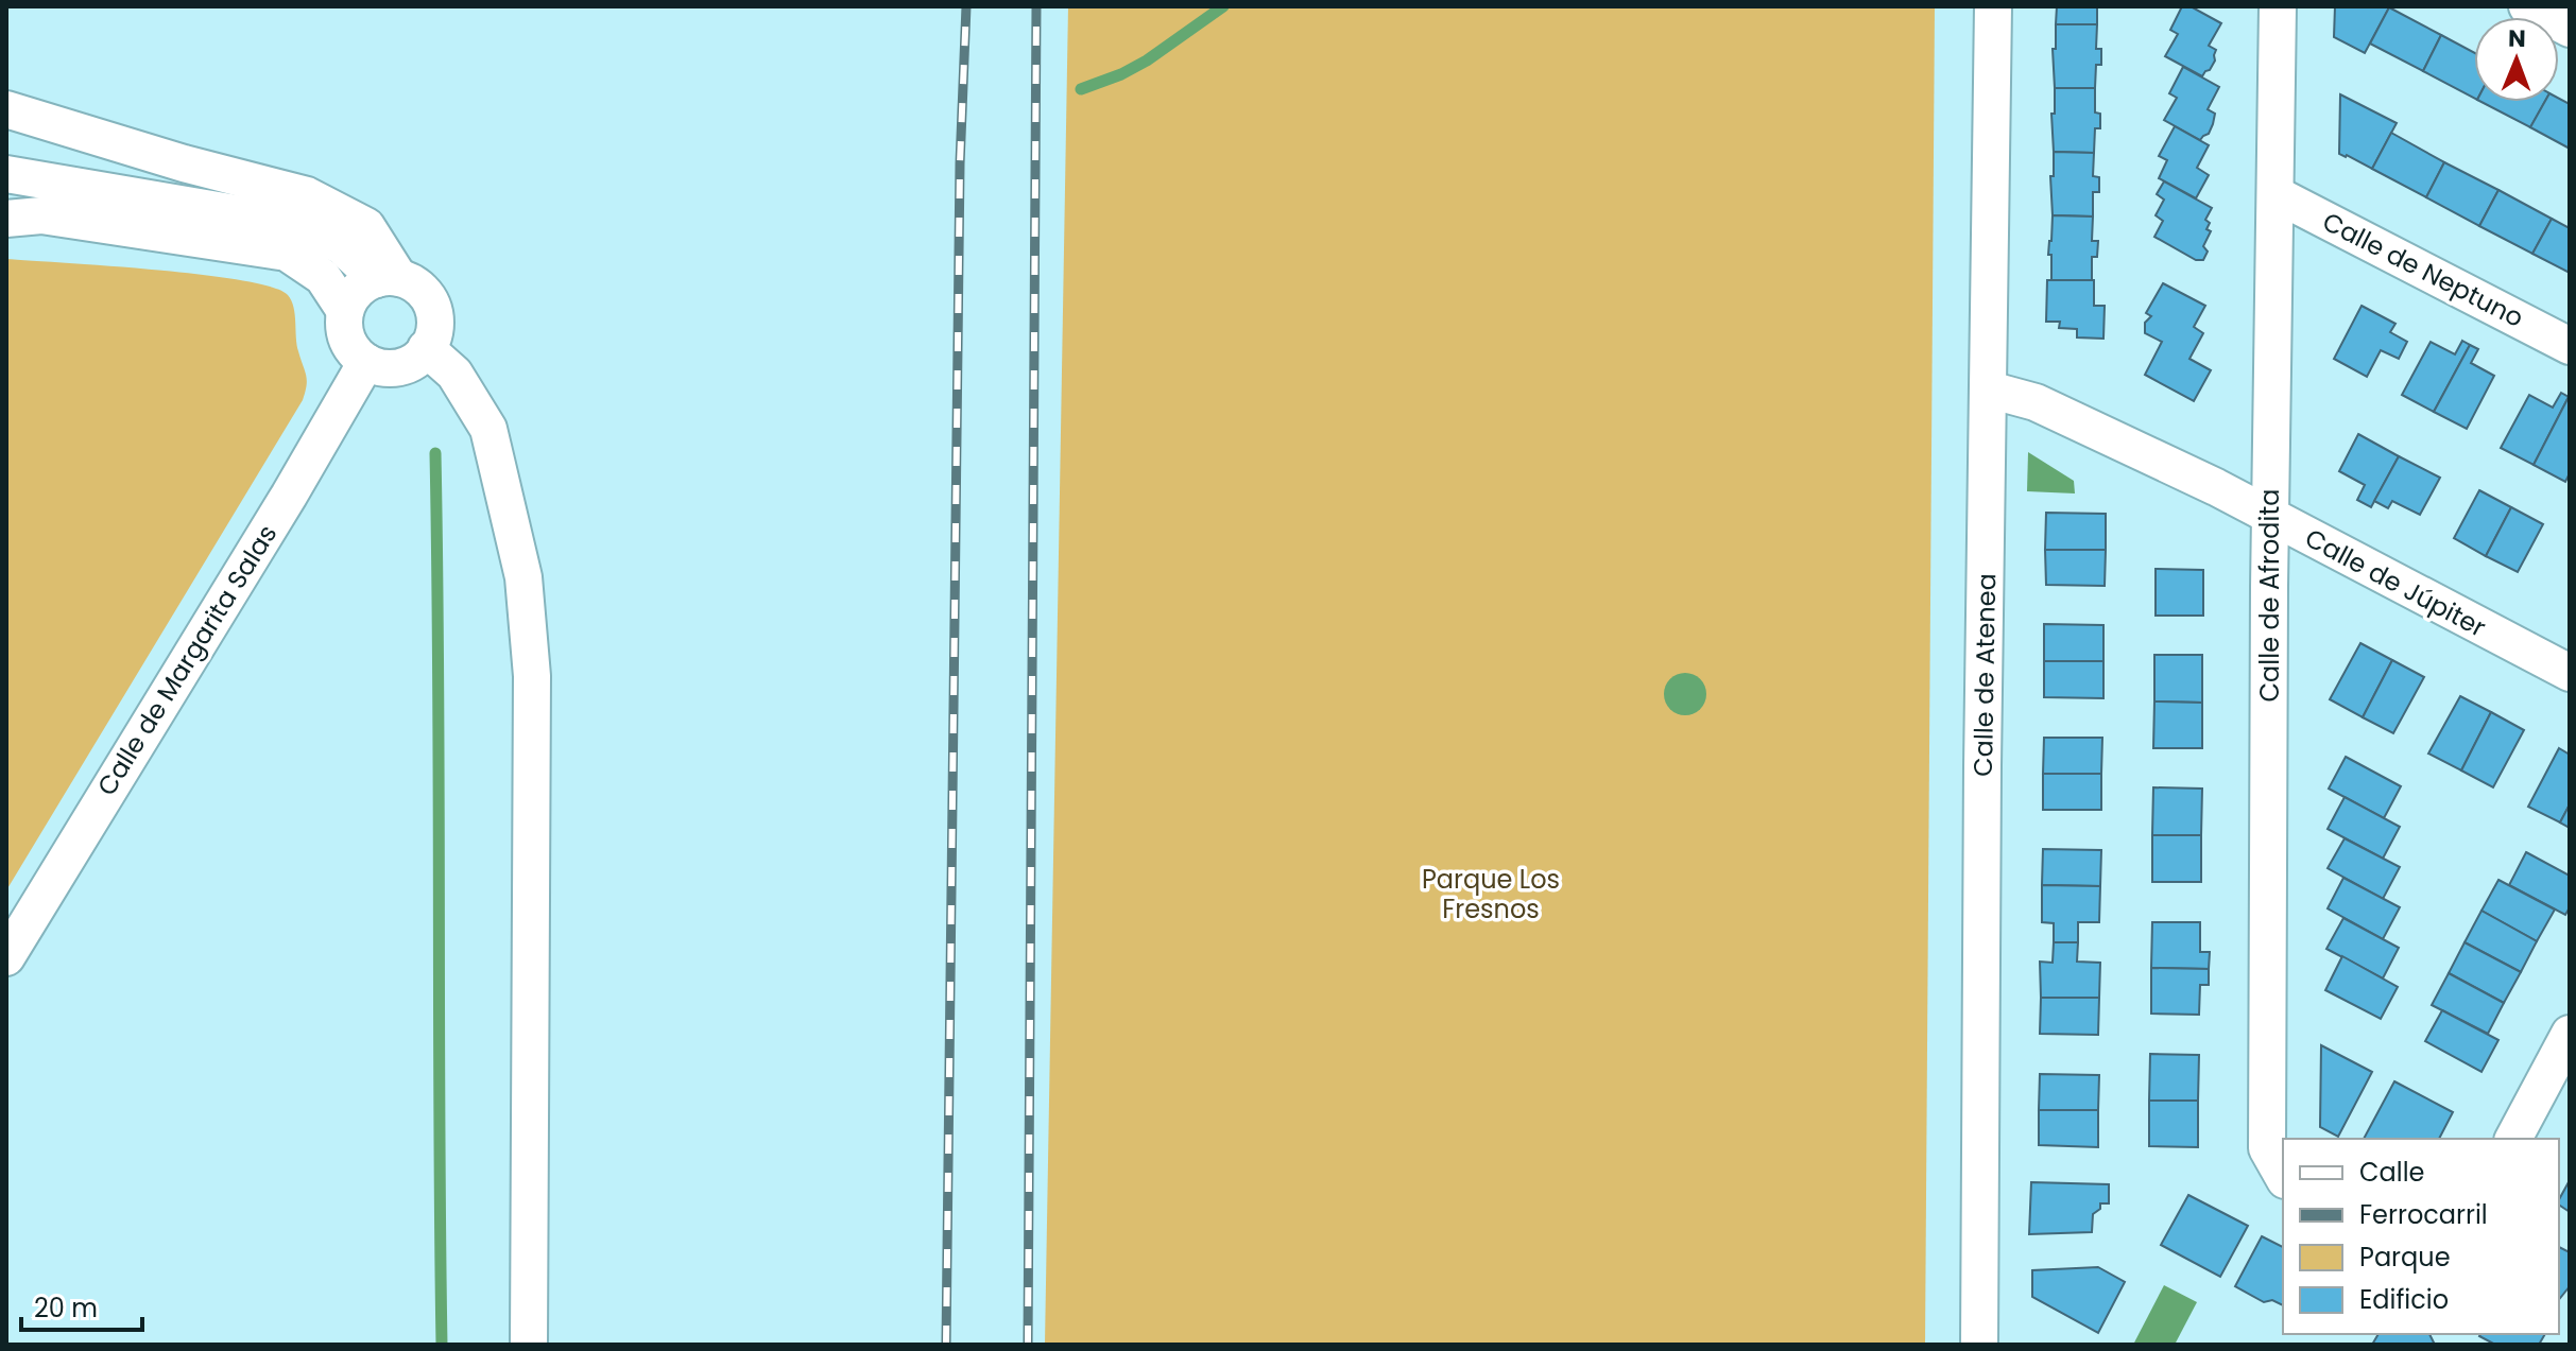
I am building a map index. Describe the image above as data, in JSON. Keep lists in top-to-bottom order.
{
  "streets": {
    "street": [
      "Calle de Neptuno",
      "Calle de Júpiter",
      "Calle de Afrodita",
      "Calle de Margarita Salas",
      "Calle de Atenea"
    ]
  },
  "crossings": [
    ["Calle de Neptuno", "Calle de Afrodita"],
    ["Calle de Júpiter", "Calle de Afrodita"],
    ["Calle de Júpiter", "Calle de Atenea"]
  ],
  "parks": ["Parque Los Fresnos"],
  "legend": [
    "Calle",
    "Ferrocarril",
    "Parque",
    "Edificio"
  ],
  "scale_bar": "20 m",
  "north": "top"
}
